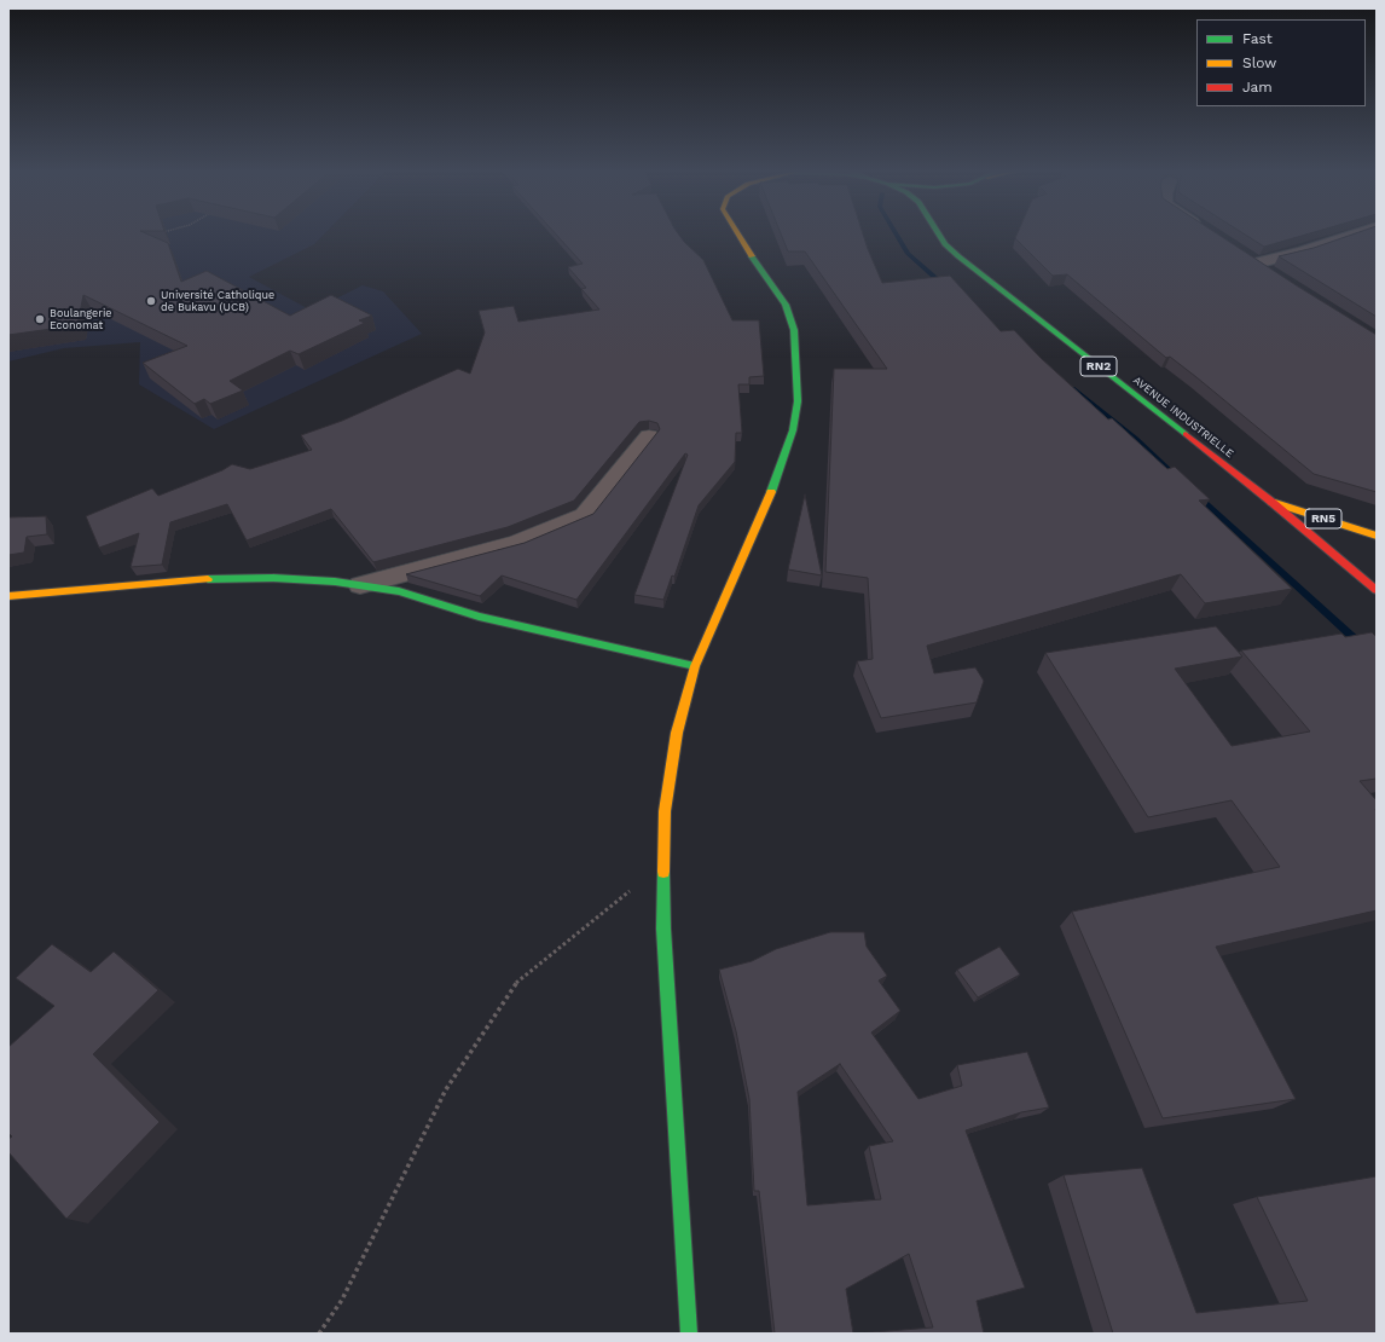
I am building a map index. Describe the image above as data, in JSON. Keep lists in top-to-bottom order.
{
  "streets": {
    "main road": ["RN2", "AVENUE INDUSTRIELLE", "RN5"]
  },
  "crossings": [
    ["AVENUE INDUSTRIELLE", "RN5"]
  ],
  "places": ["Université Catholique de Bukavu (UCB)", "Boulangerie Economat"],
  "legend": ["Fast", "Slow", "Jam"]
}
